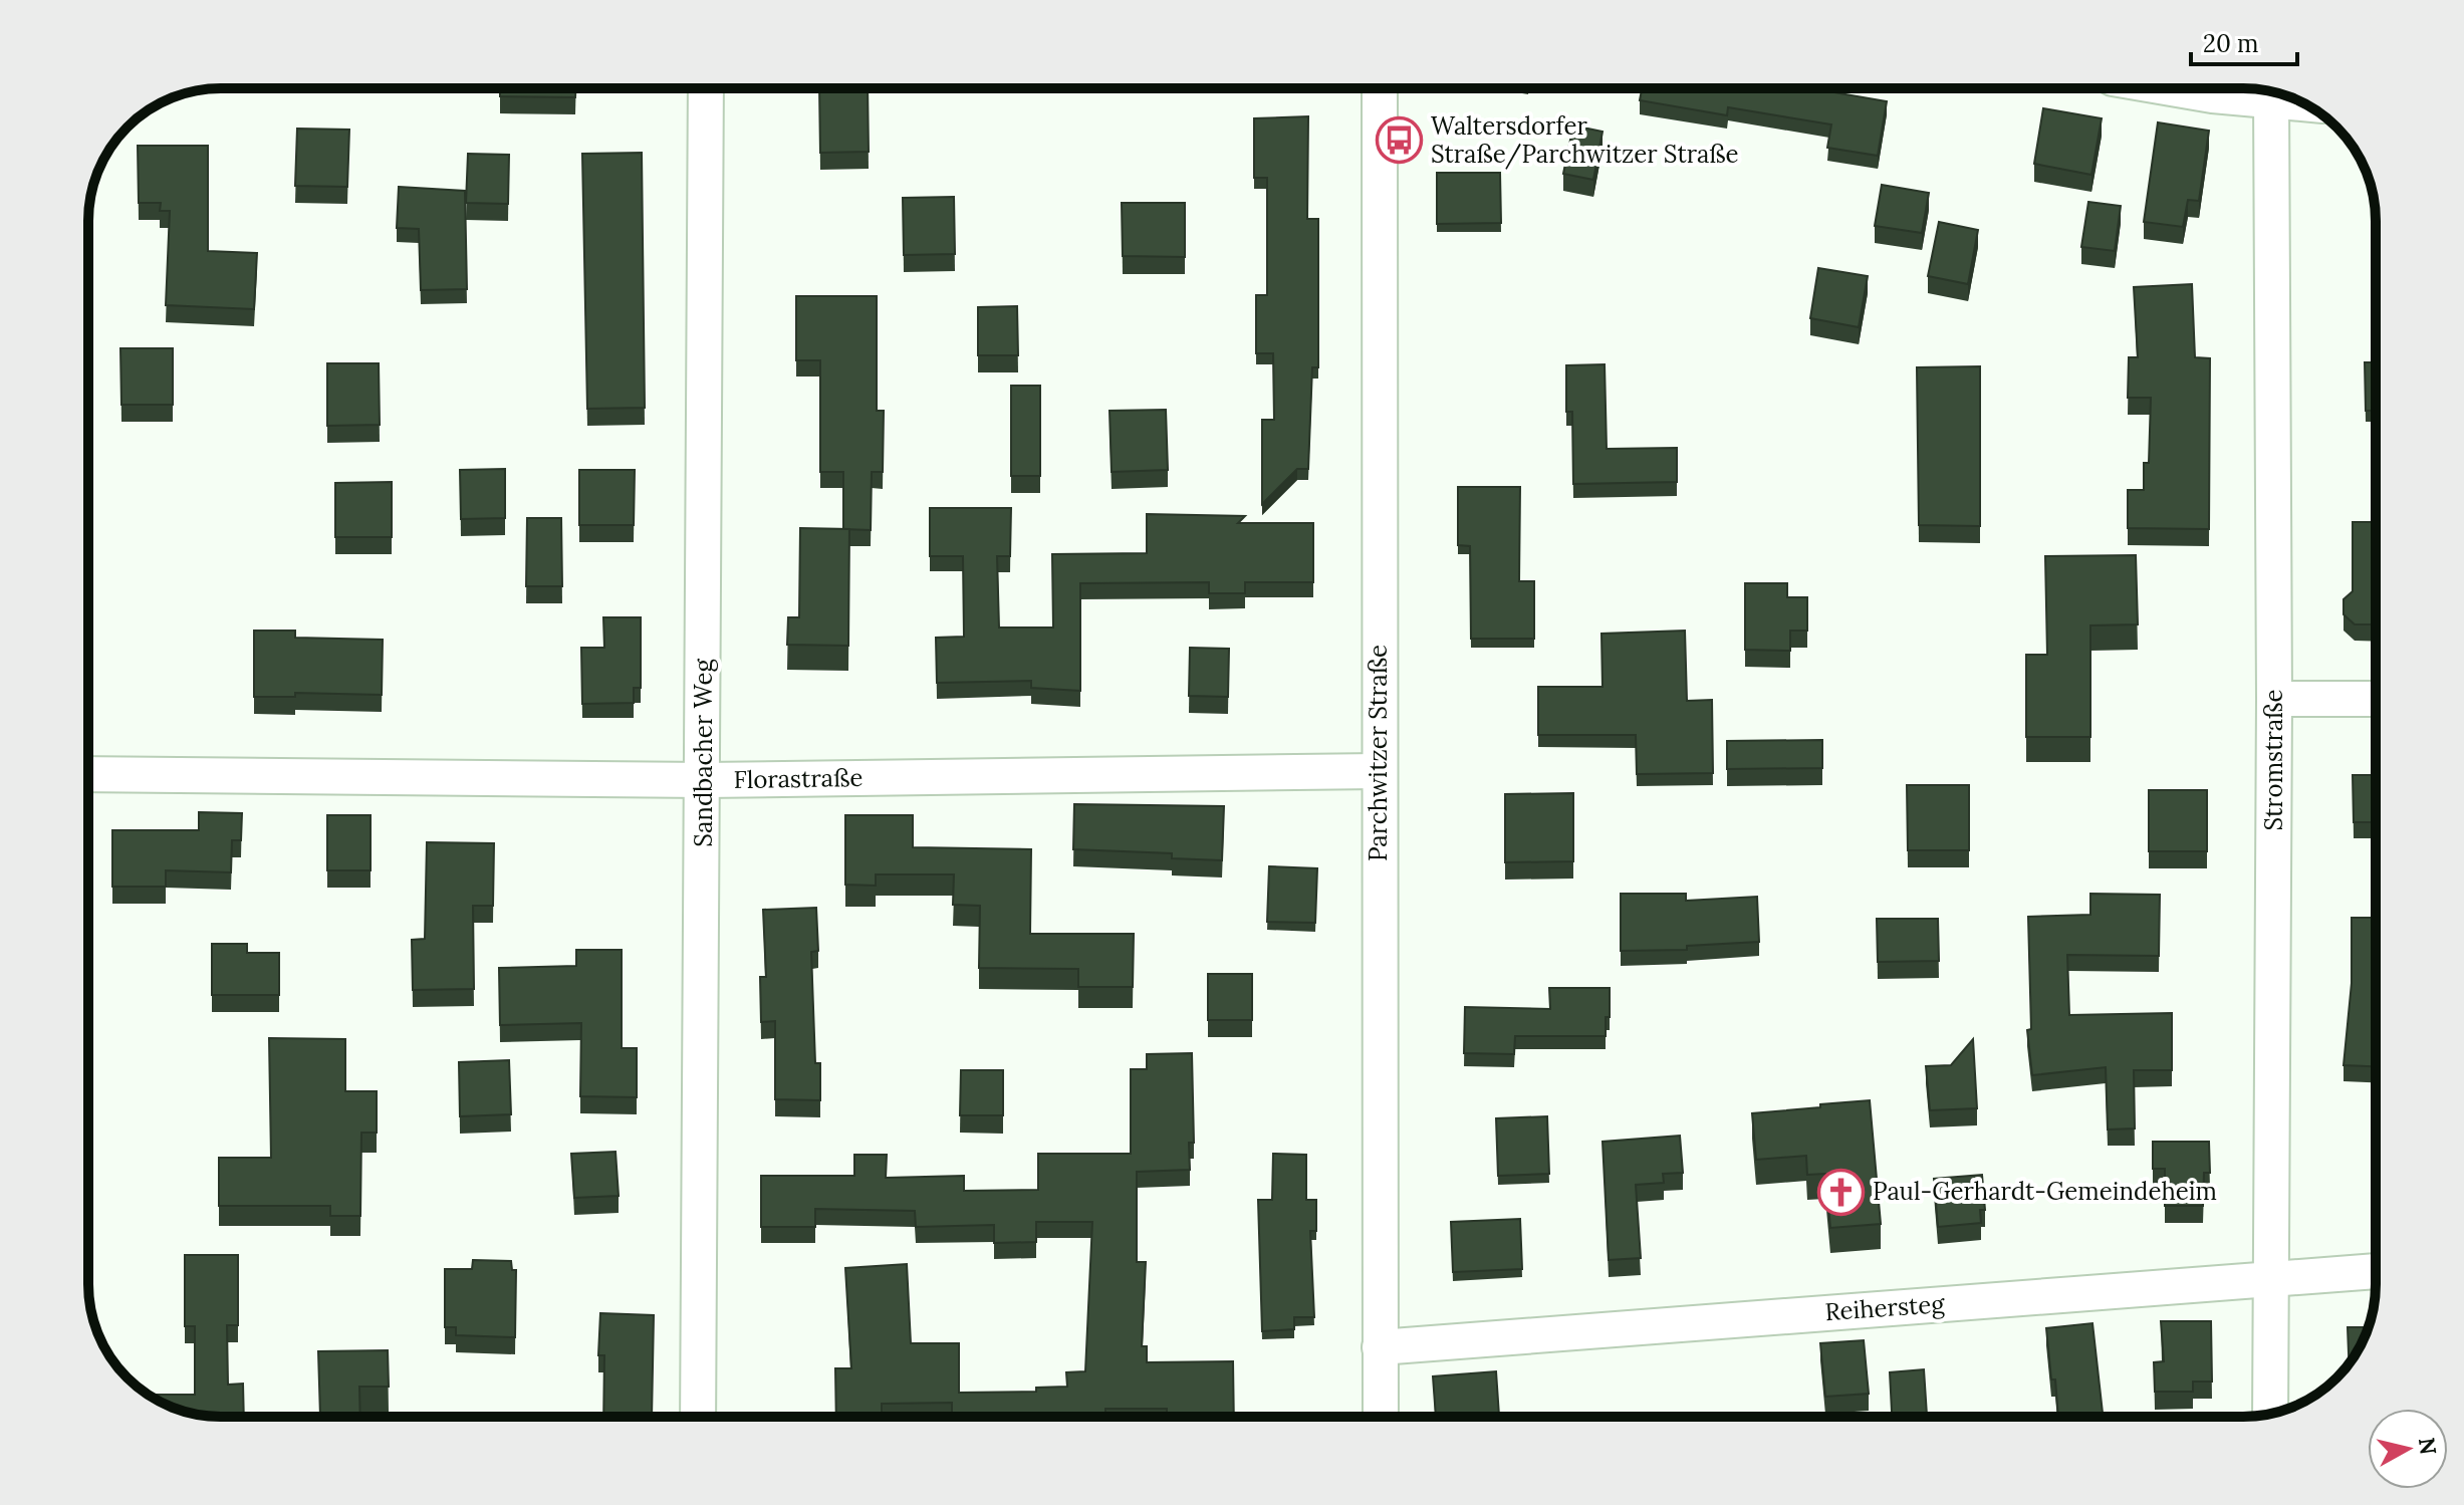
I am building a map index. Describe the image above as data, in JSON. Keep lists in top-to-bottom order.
{
  "streets": {
    "street": [
      "Sandbacher Weg",
      "Parchwitzer Straße",
      "Stromstraße",
      "Florastraße",
      "Reihersteg"
    ]
  },
  "crossings": [
    ["Sandbacher Weg", "Florastraße"],
    ["Parchwitzer Straße", "Florastraße"],
    ["Parchwitzer Straße", "Reihersteg"],
    ["Stromstraße", "Reihersteg"]
  ],
  "places": {
    "bus stop": ["Waltersdorfer Straße/Parchwitzer Straße"],
    "church": ["Paul-Gerhardt-Gemeindeheim"]
  },
  "scale_bar": "20 m",
  "north": "right"
}
